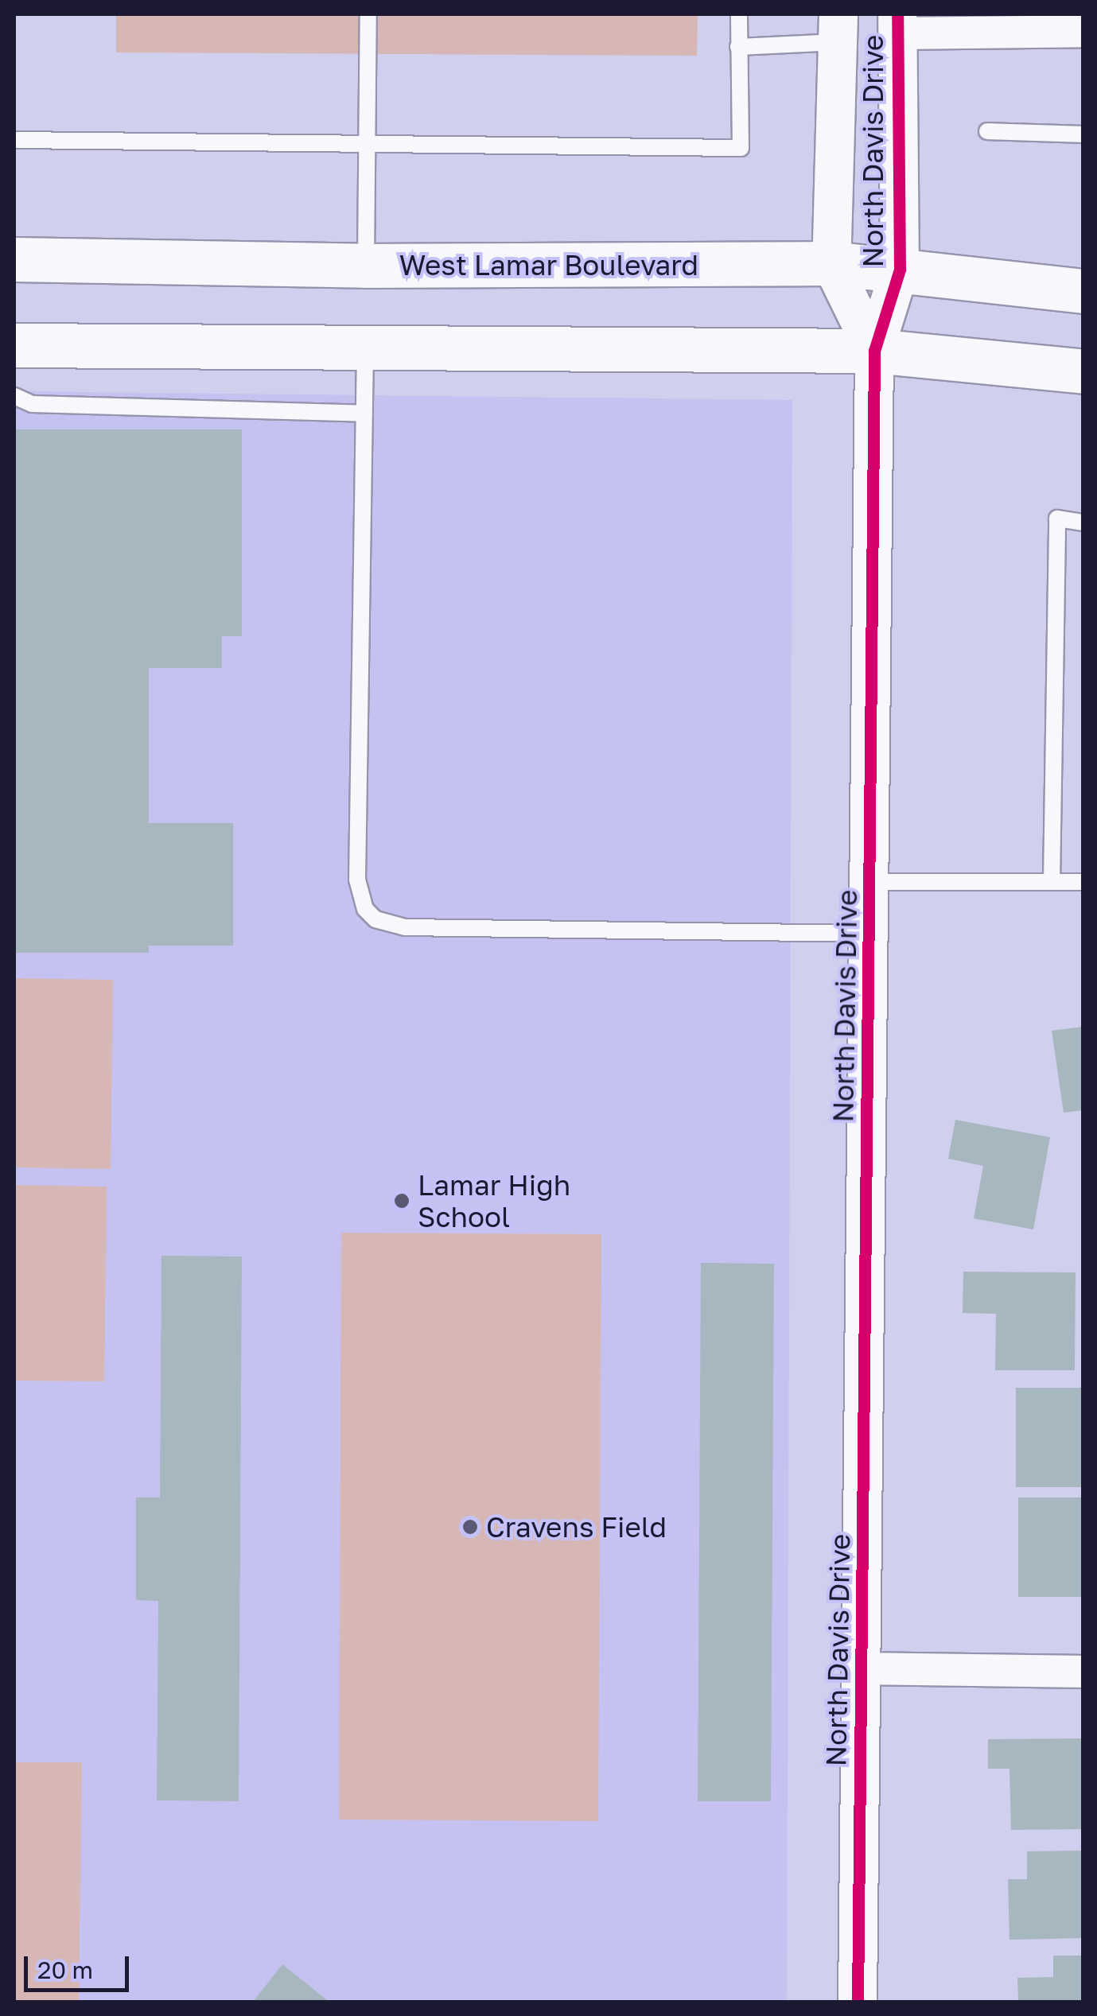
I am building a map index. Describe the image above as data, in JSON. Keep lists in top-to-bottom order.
{
  "streets": {
    "main road": ["West Lamar Boulevard"],
    "street": ["North Davis Drive"]
  },
  "crossings": [
    ["North Davis Drive", "West Lamar Boulevard"]
  ],
  "places": ["Lamar High School", "Cravens Field"],
  "scale_bar": "20 m"
}
